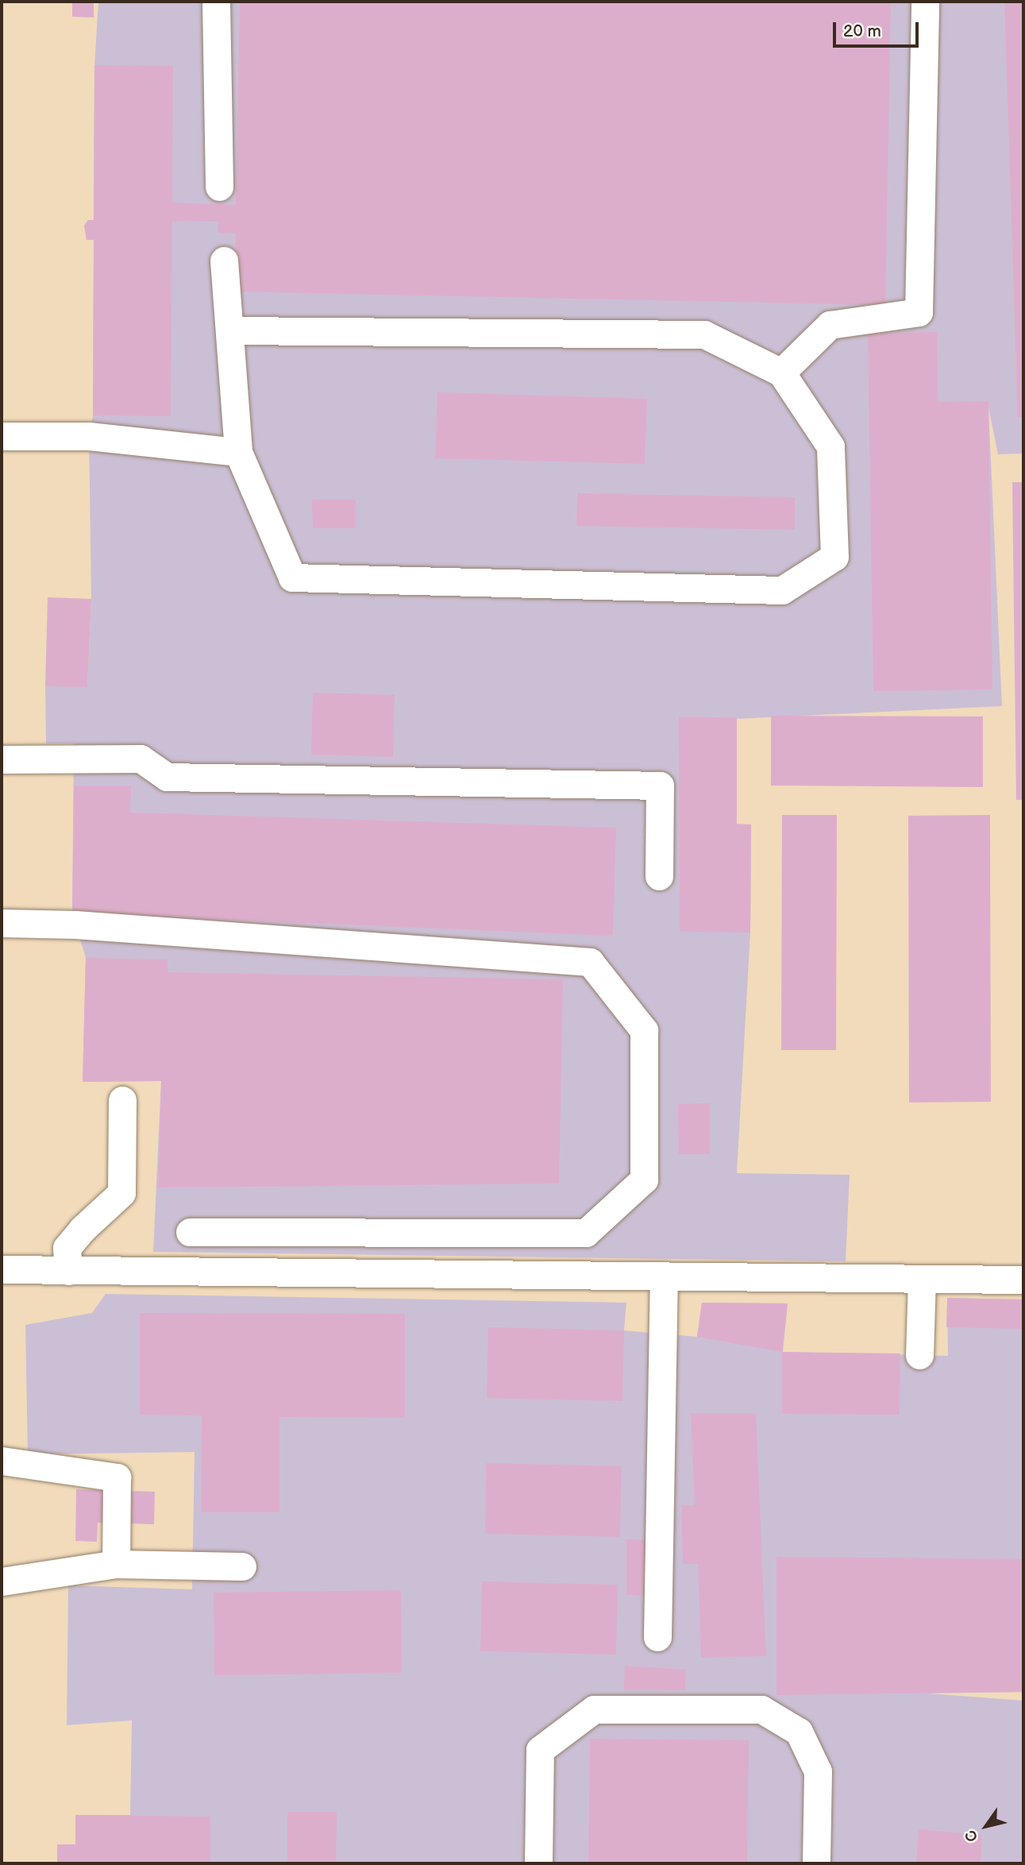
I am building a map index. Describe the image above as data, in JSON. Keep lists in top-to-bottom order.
{
  "scale_bar": "20 m",
  "north": "bottom left"
}
